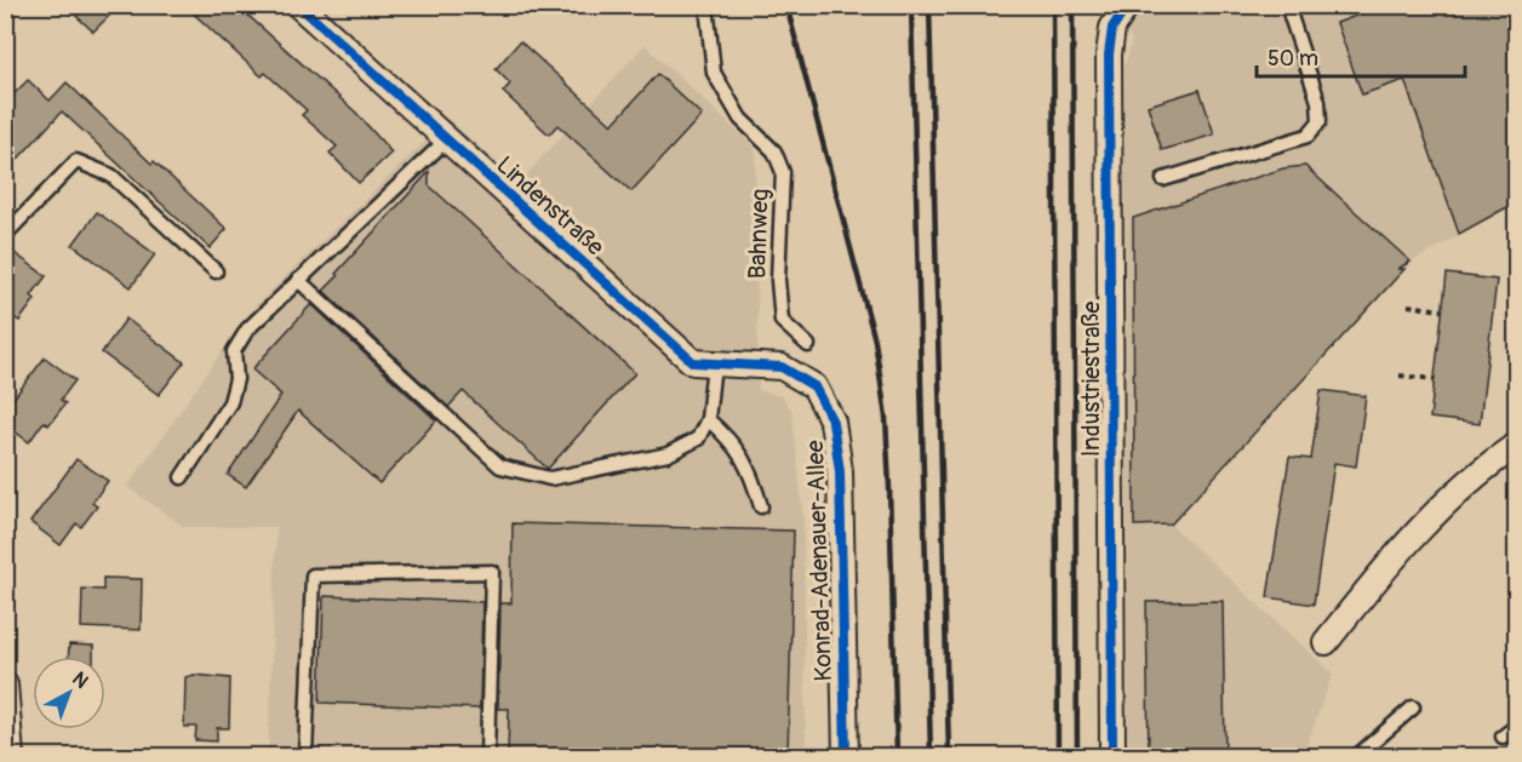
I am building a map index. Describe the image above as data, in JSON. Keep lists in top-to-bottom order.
{
  "streets": {
    "street": ["Lindenstraße", "Industriestraße", "Konrad-Adenauer-Allee"],
    "lane": ["Bahnweg"]
  },
  "crossings": [
    ["Lindenstraße", "Konrad-Adenauer-Allee"]
  ],
  "scale_bar": "50 m",
  "north": "top right"
}
